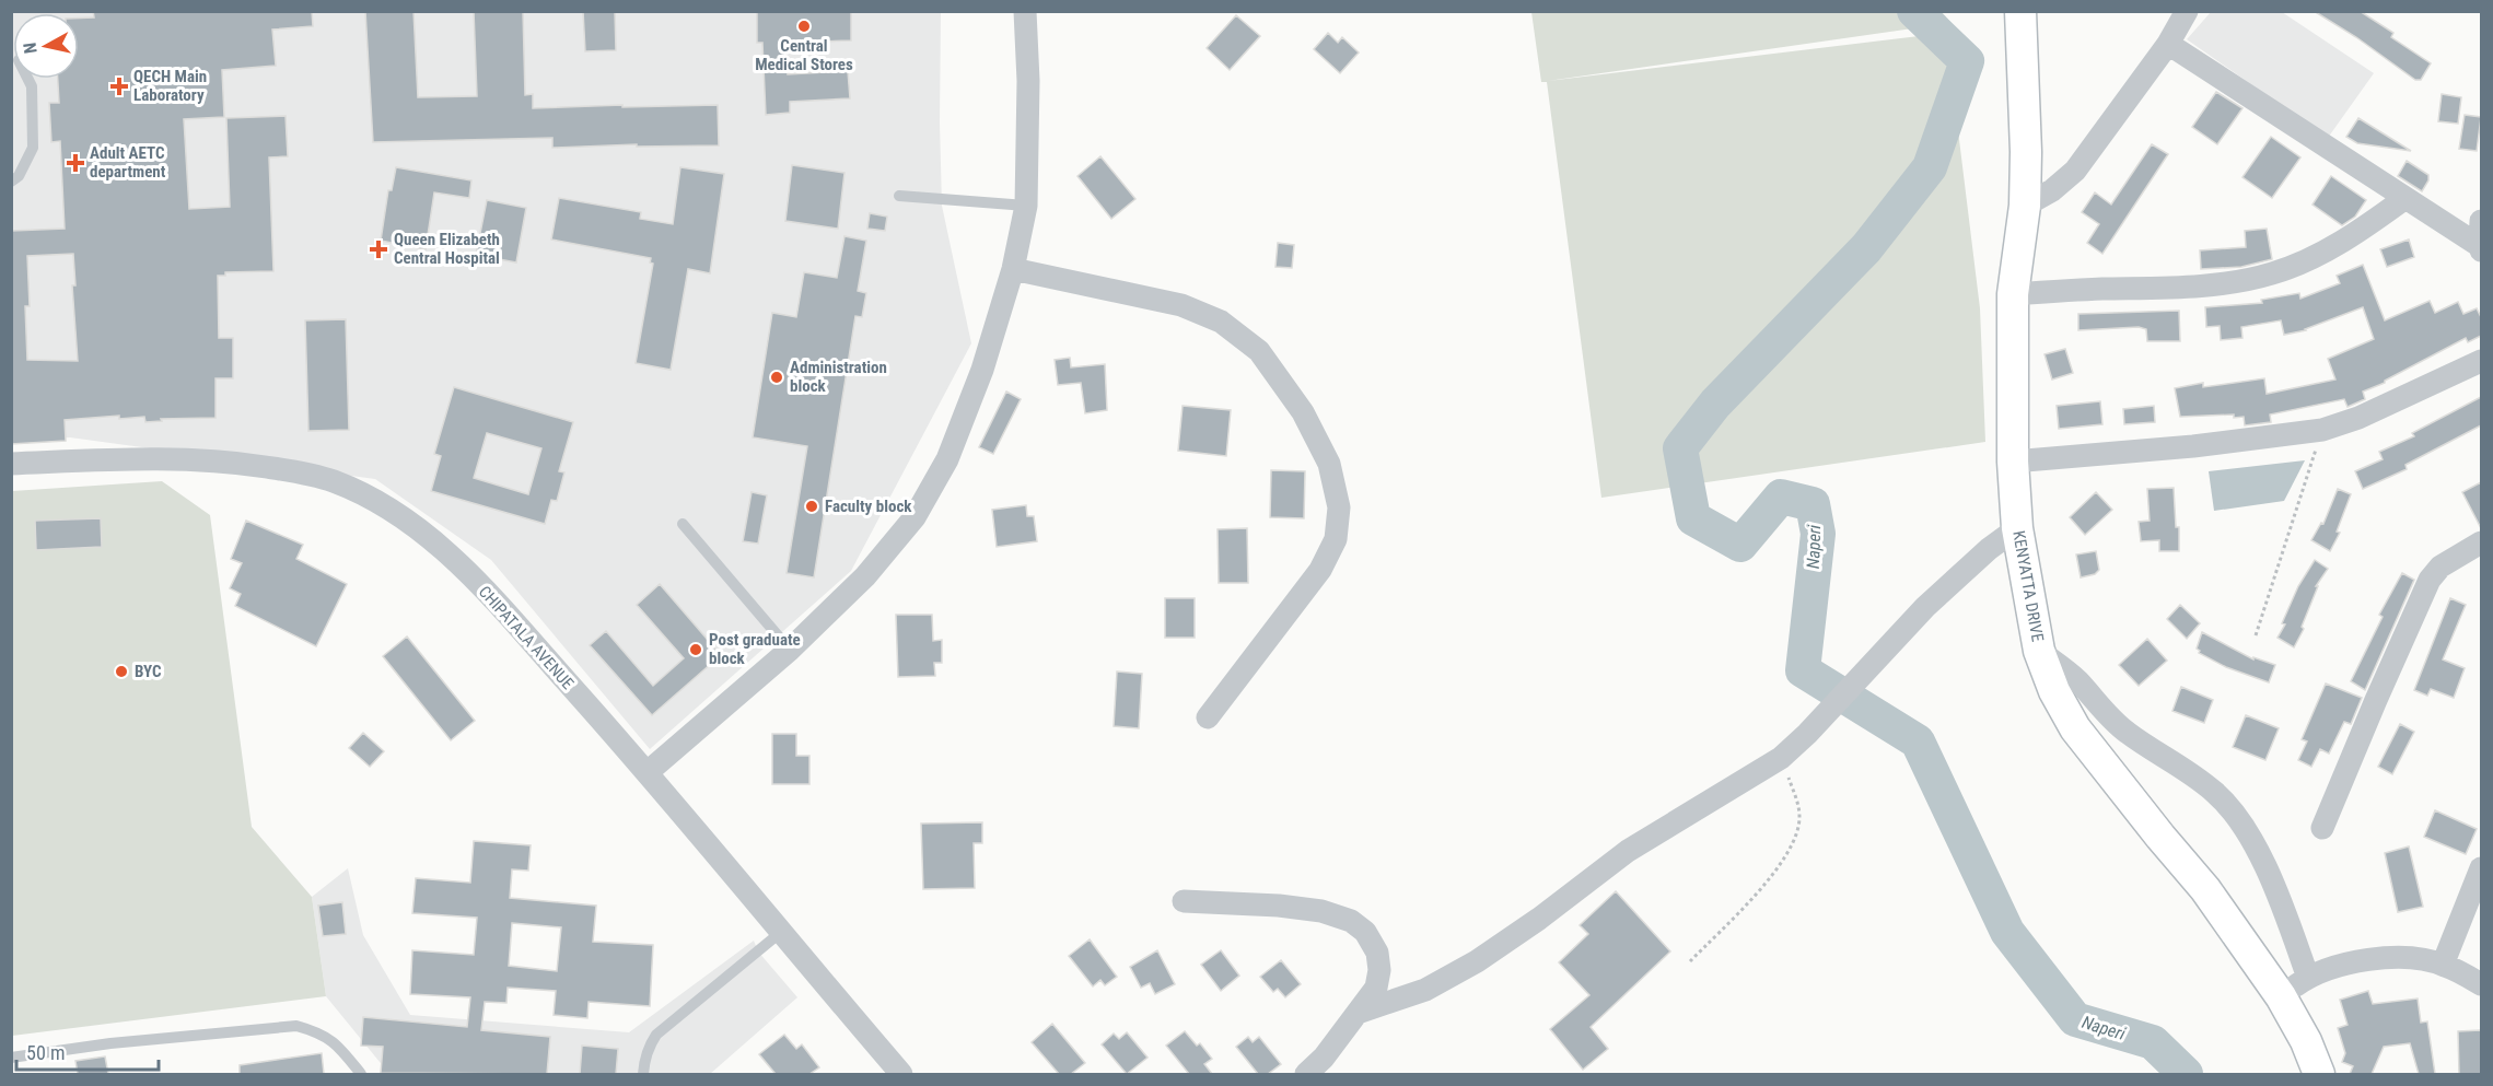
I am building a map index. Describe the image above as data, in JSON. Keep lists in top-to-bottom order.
{
  "streets": {
    "main road": ["KENYATTA DRIVE"],
    "street": ["CHIPATALA AVENUE"]
  },
  "water": ["Naperi"],
  "places": {
    "other": [
      "Central Medical Stores",
      "Administration block",
      "Faculty block",
      "Post graduate block",
      "BYC"
    ],
    "health": ["QECH Main Laboratory", "Adult AETC department", "Queen Elizabeth Central Hospital"]
  },
  "scale_bar": "50 m",
  "north": "left"
}
